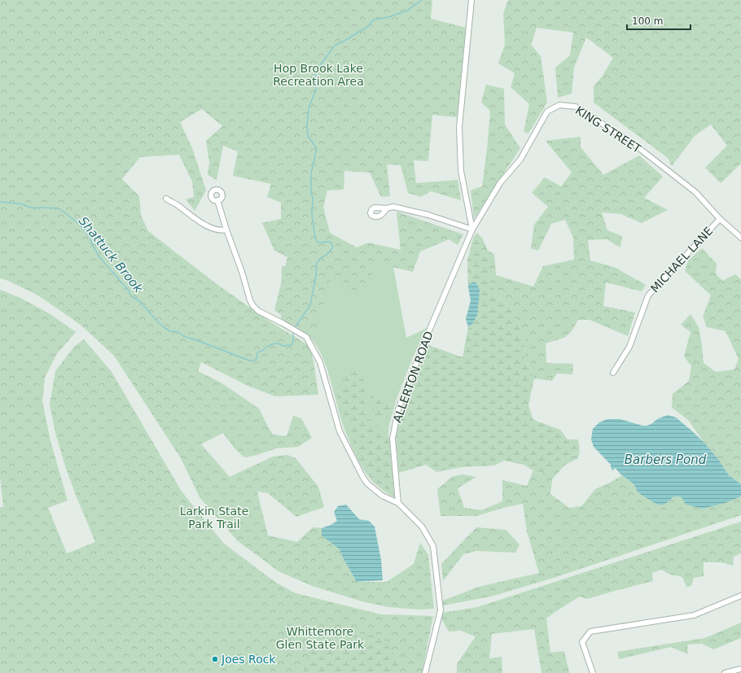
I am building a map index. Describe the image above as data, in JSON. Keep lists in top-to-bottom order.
{
  "streets": {
    "street": ["KING STREET", "MICHAEL LANE", "ALLERTON ROAD"]
  },
  "crossings": [
    ["KING STREET", "MICHAEL LANE"],
    ["KING STREET", "ALLERTON ROAD"]
  ],
  "water": ["Shattuck Brook", "Barbers Pond"],
  "parks": ["Hop Brook Lake Recreation Area", "Larkin State Park Trail", "Whittemore Glen State Park"],
  "places": ["Joes Rock"],
  "scale_bar": "100 m"
}
